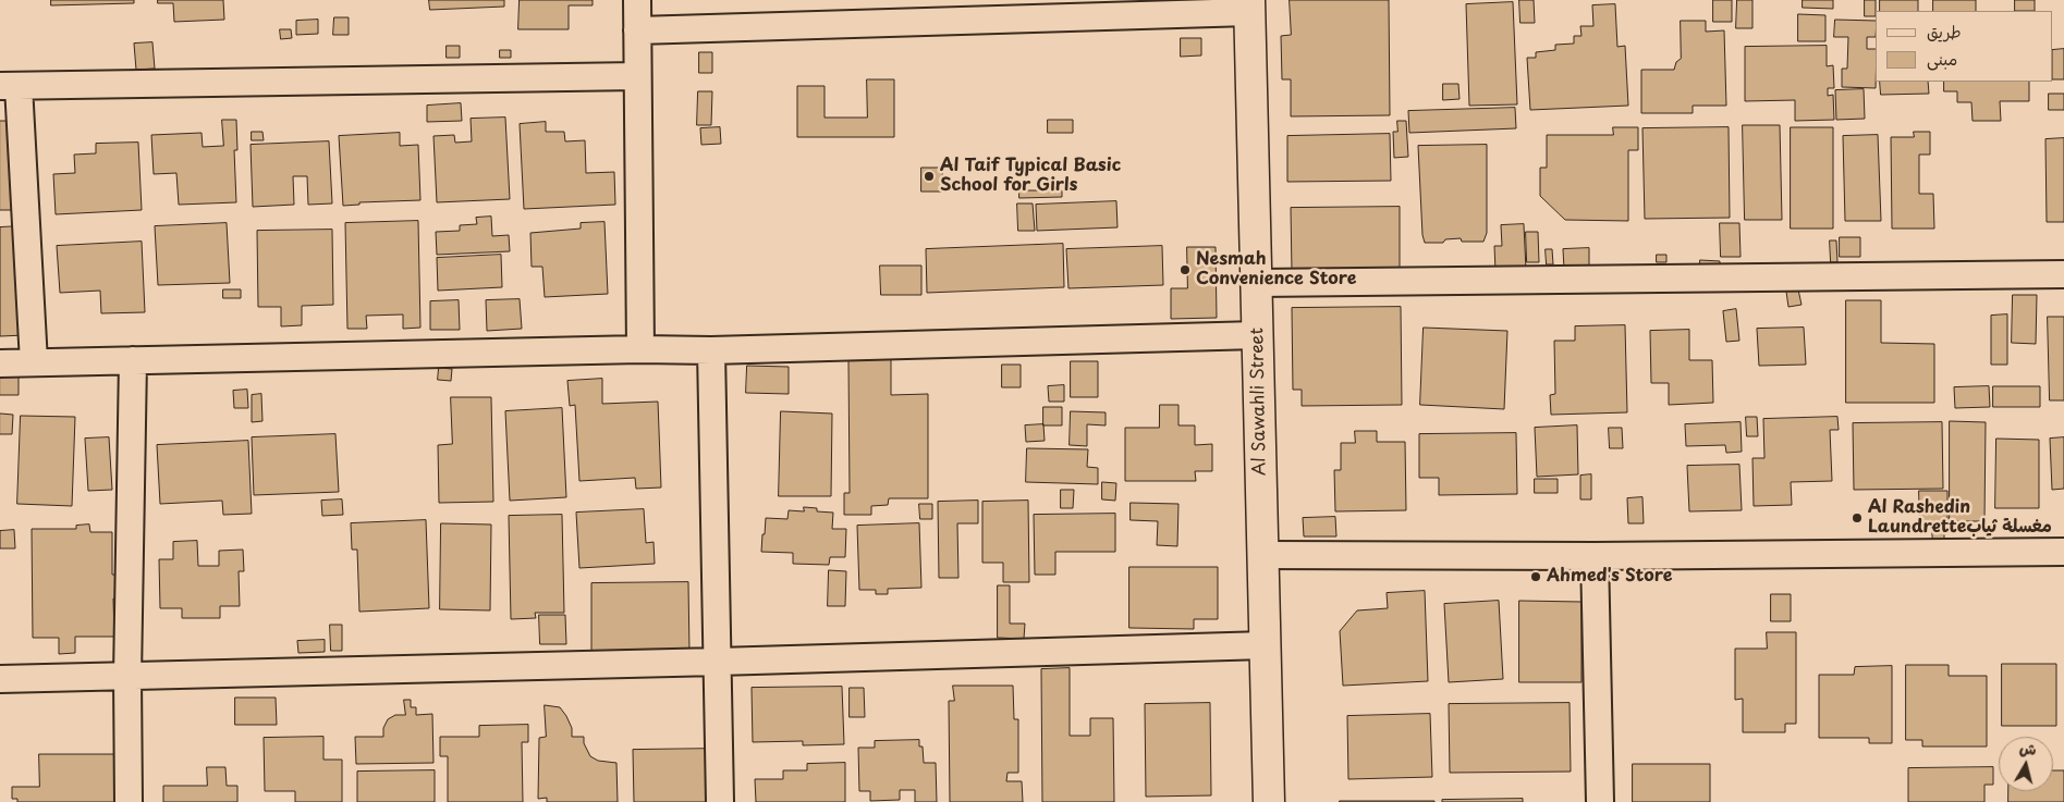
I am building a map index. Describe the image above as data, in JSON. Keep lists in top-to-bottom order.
{
  "streets": {
    "street": ["Al Sawahli Street"]
  },
  "places": [
    "Al Taif Typical Basic School for Girls",
    "Nesmah Convenience Store",
    "Al Rashedin Laundretteمغسلة ثياب",
    "Ahmed's Store"
  ],
  "legend": ["طريق", "مبنى"],
  "north": "top"
}
